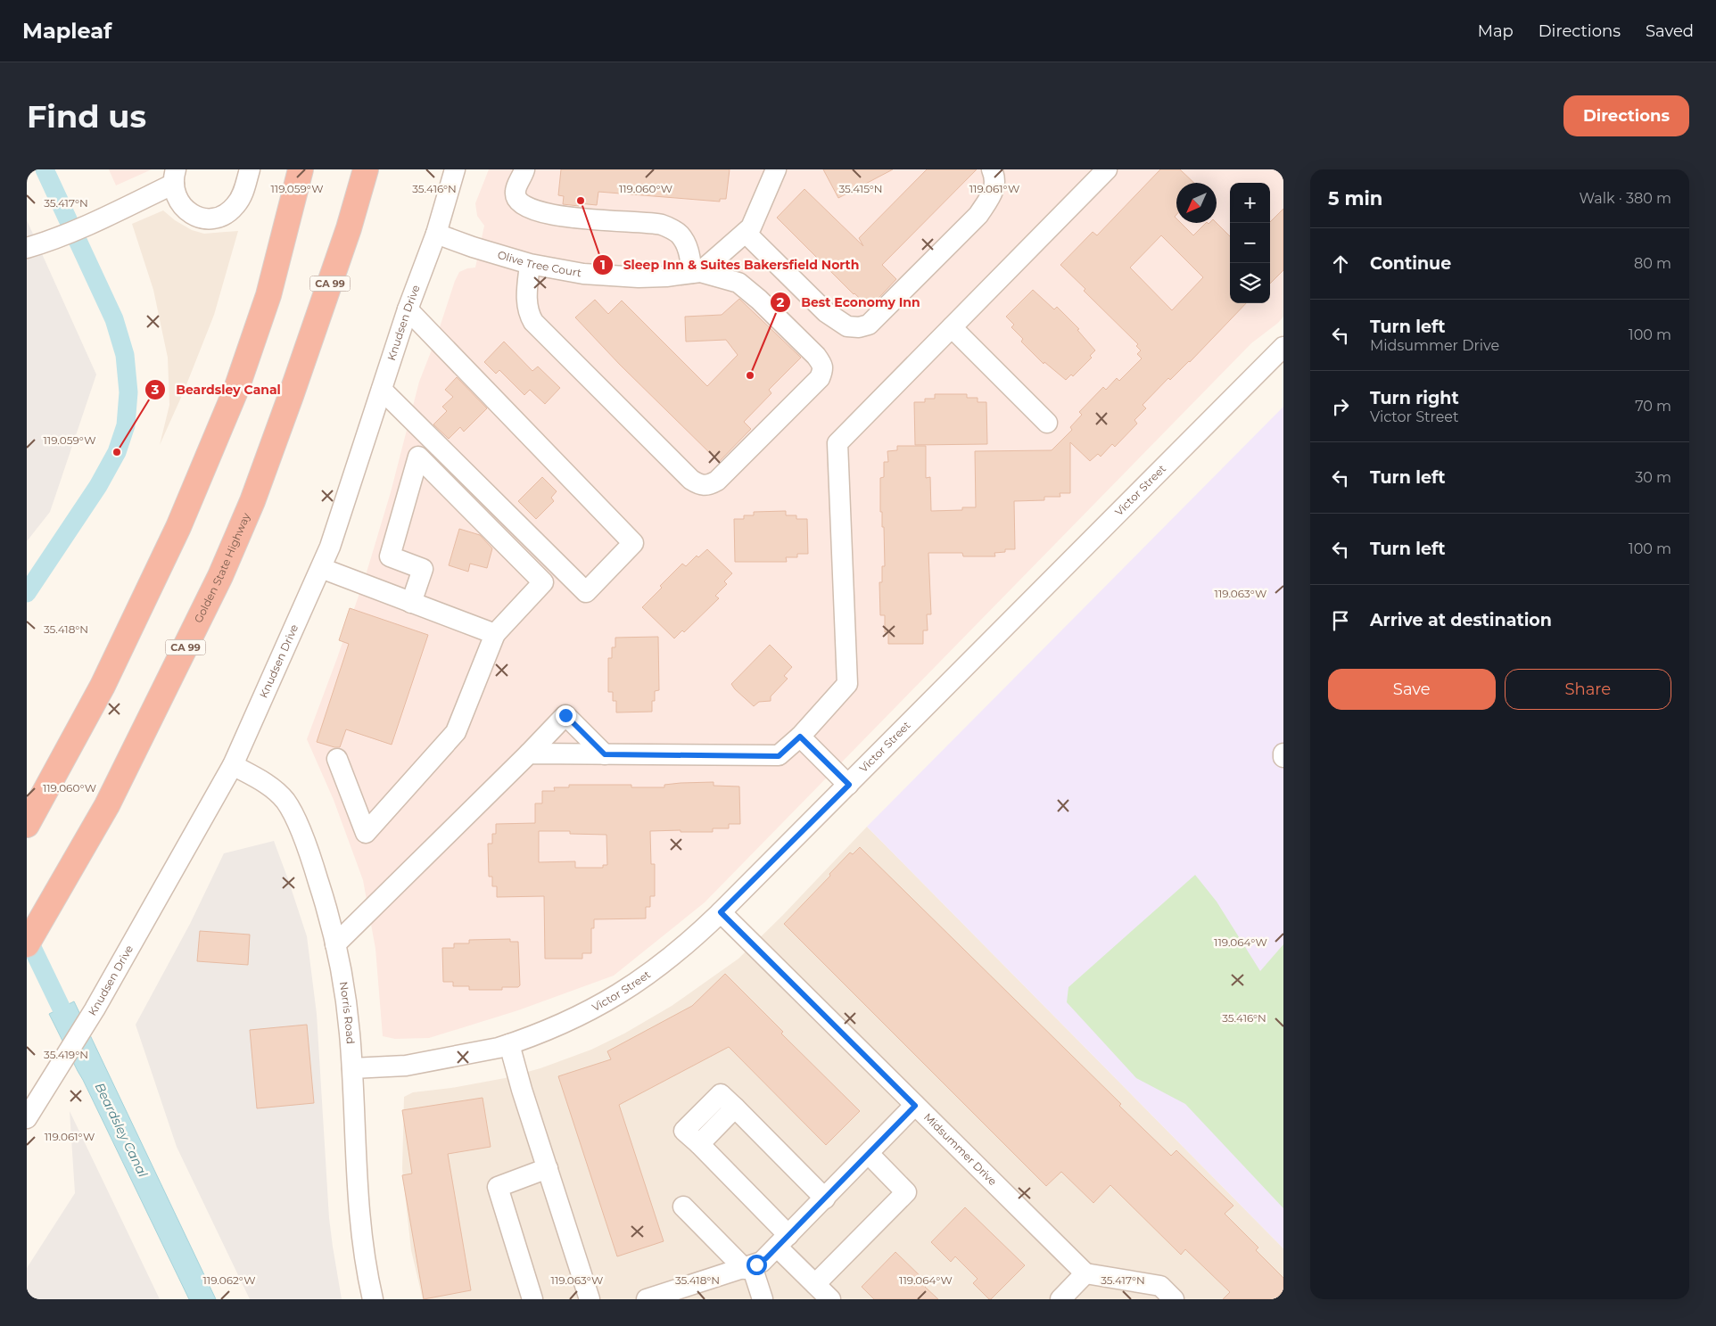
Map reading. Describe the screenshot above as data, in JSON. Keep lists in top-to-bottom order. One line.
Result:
{"streets":{"highway":["CA 99","Golden State Highway"],"street":["Olive Tree Court","Knudsen Drive","Victor Street","Norris Road","Midsummer Drive"]},"crossings":[["Olive Tree Court","Knudsen Drive"],["Knudsen Drive","Norris Road"],["Victor Street","Norris Road"],["Victor Street","Midsummer Drive"]],"water":["Beardsley Canal"],"places":["Sleep Inn & Suites Bakersfield North","Best Economy Inn","Beardsley Canal"],"north":"bottom left","page":{"header":"Mapleaf","nav":["Map","Directions","Saved"],"buttons":["Directions",["Save","Share"]],"title":"Find us","heading":["5 min","Walk · 380 m"],"map_buttons":["+","−"],"list":[["Continue","80 m"],["Turn left","Midsummer Drive","100 m"],["Turn right","Victor Street","70 m"],["Turn left","30 m"],["Turn left","100 m"],"Arrive at destination"]},"coordinates":["119.059°W","35.416°N","119.060°W","35.415°N","119.061°W","35.417°N","119.063°W","35.418°N","119.064°W","35.419°N","119.062°W"]}
